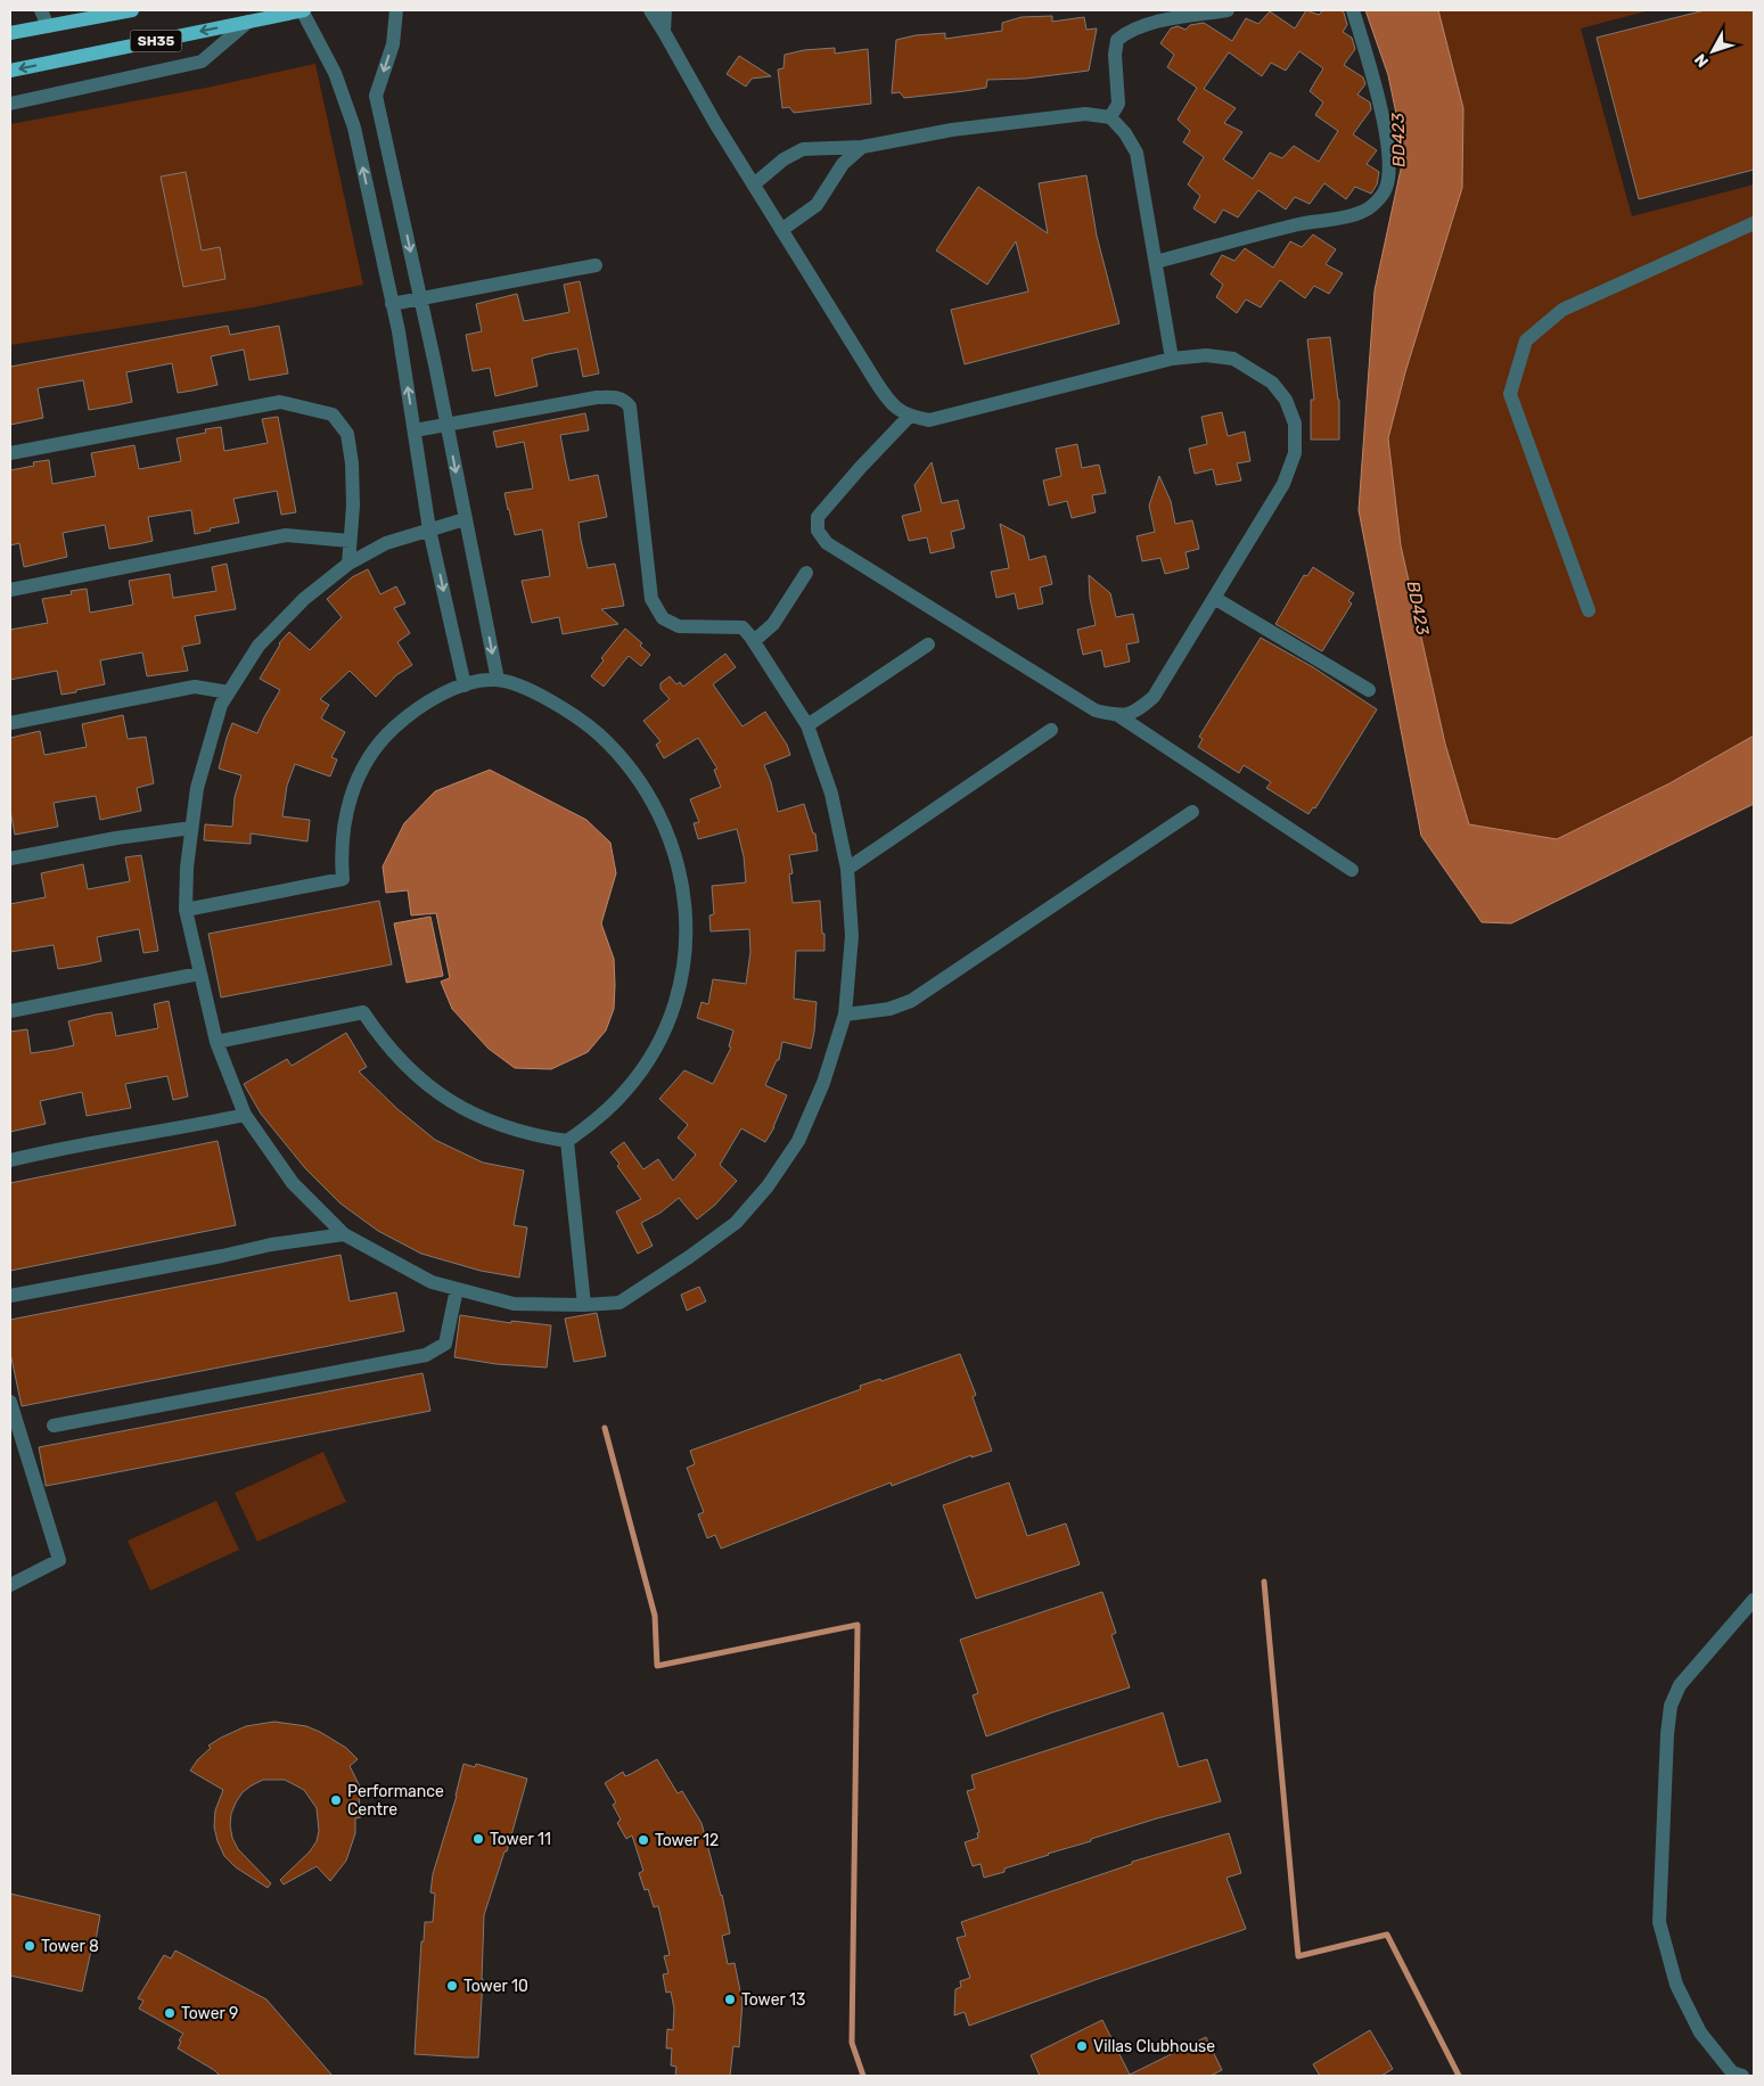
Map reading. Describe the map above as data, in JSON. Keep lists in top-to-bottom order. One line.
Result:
{"streets":{"main road":["SH35"]},"water":["BD423"],"places":["Performance Centre","Tower 11","Tower 12","Tower 8","Tower 10","Tower 13","Tower 9","Villas Clubhouse"],"north":"bottom left"}
